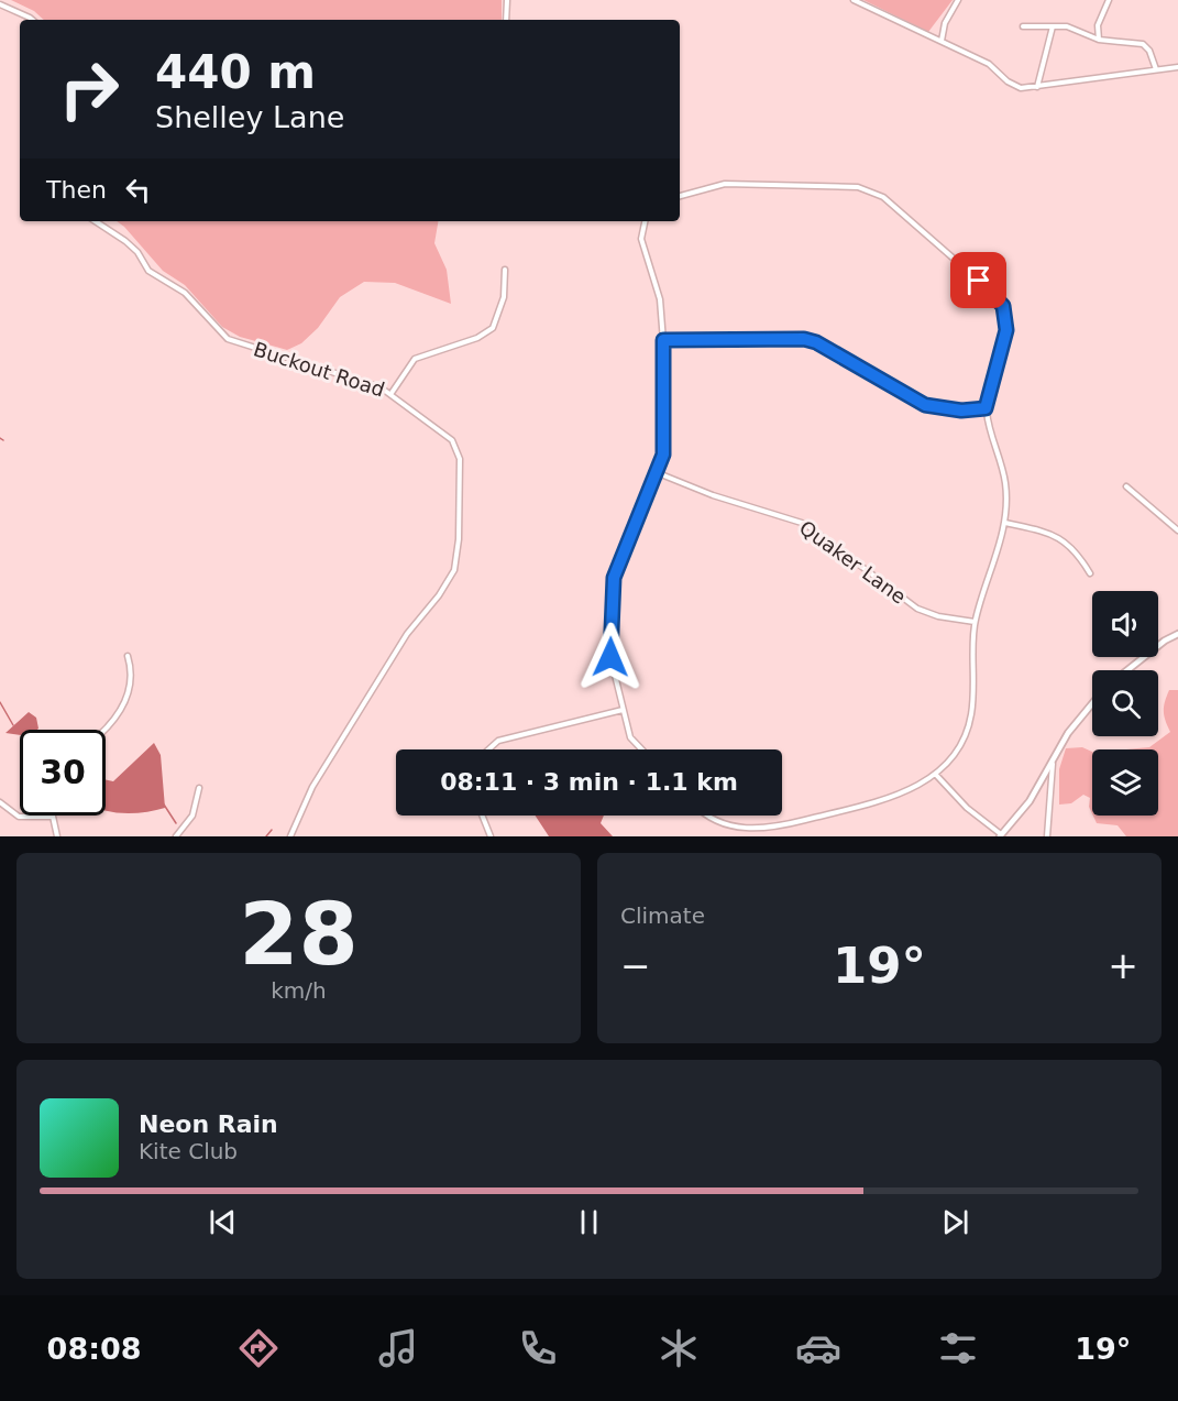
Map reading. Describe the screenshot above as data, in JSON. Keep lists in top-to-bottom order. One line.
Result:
{"streets":{"street":["Buckout Road","Quaker Lane"]},"page":{"turn":["440 m","Shelley Lane"],"then":"Then","limit":"30","trip":"08:11 · 3 min · 1.1 km","tile":[["28","km/h"],"Climate"],"heat":["−","19°","+"],"song":["Neon Rain","Kite Club"],"tabs":["08:08","19°"]}}
